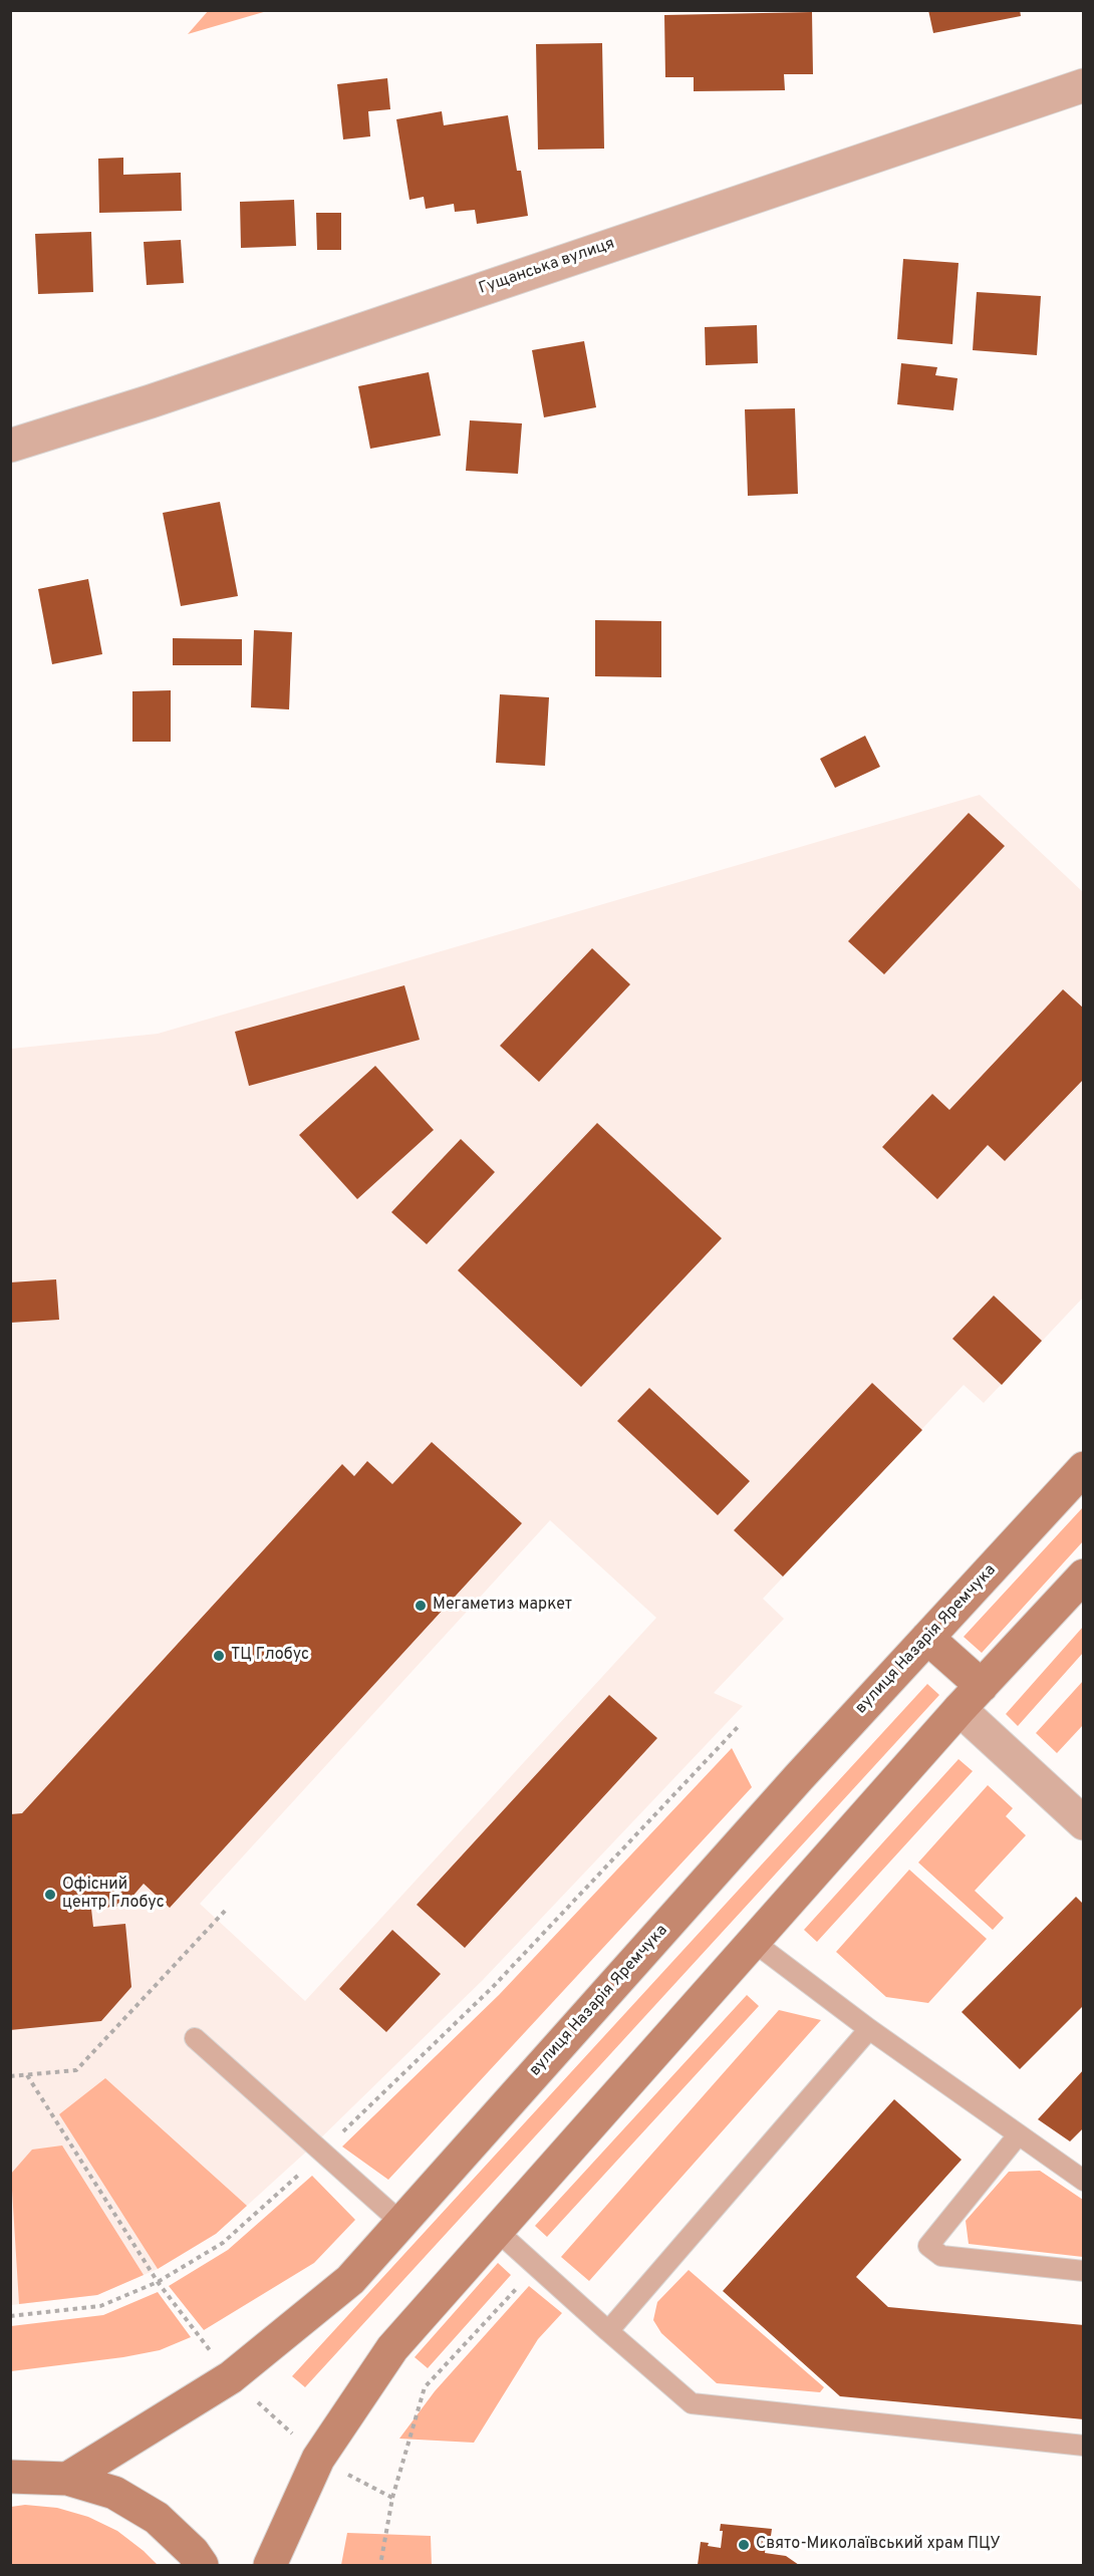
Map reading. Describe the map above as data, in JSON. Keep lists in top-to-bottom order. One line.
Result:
{"streets":{"street":["Гущанська вулиця","вулиця Назарія Яремчука"]},"places":["Мегаметиз маркет","ТЦ Глобус","Офісний центр Глобус","Свято-Миколаївський храм ПЦУ"]}
